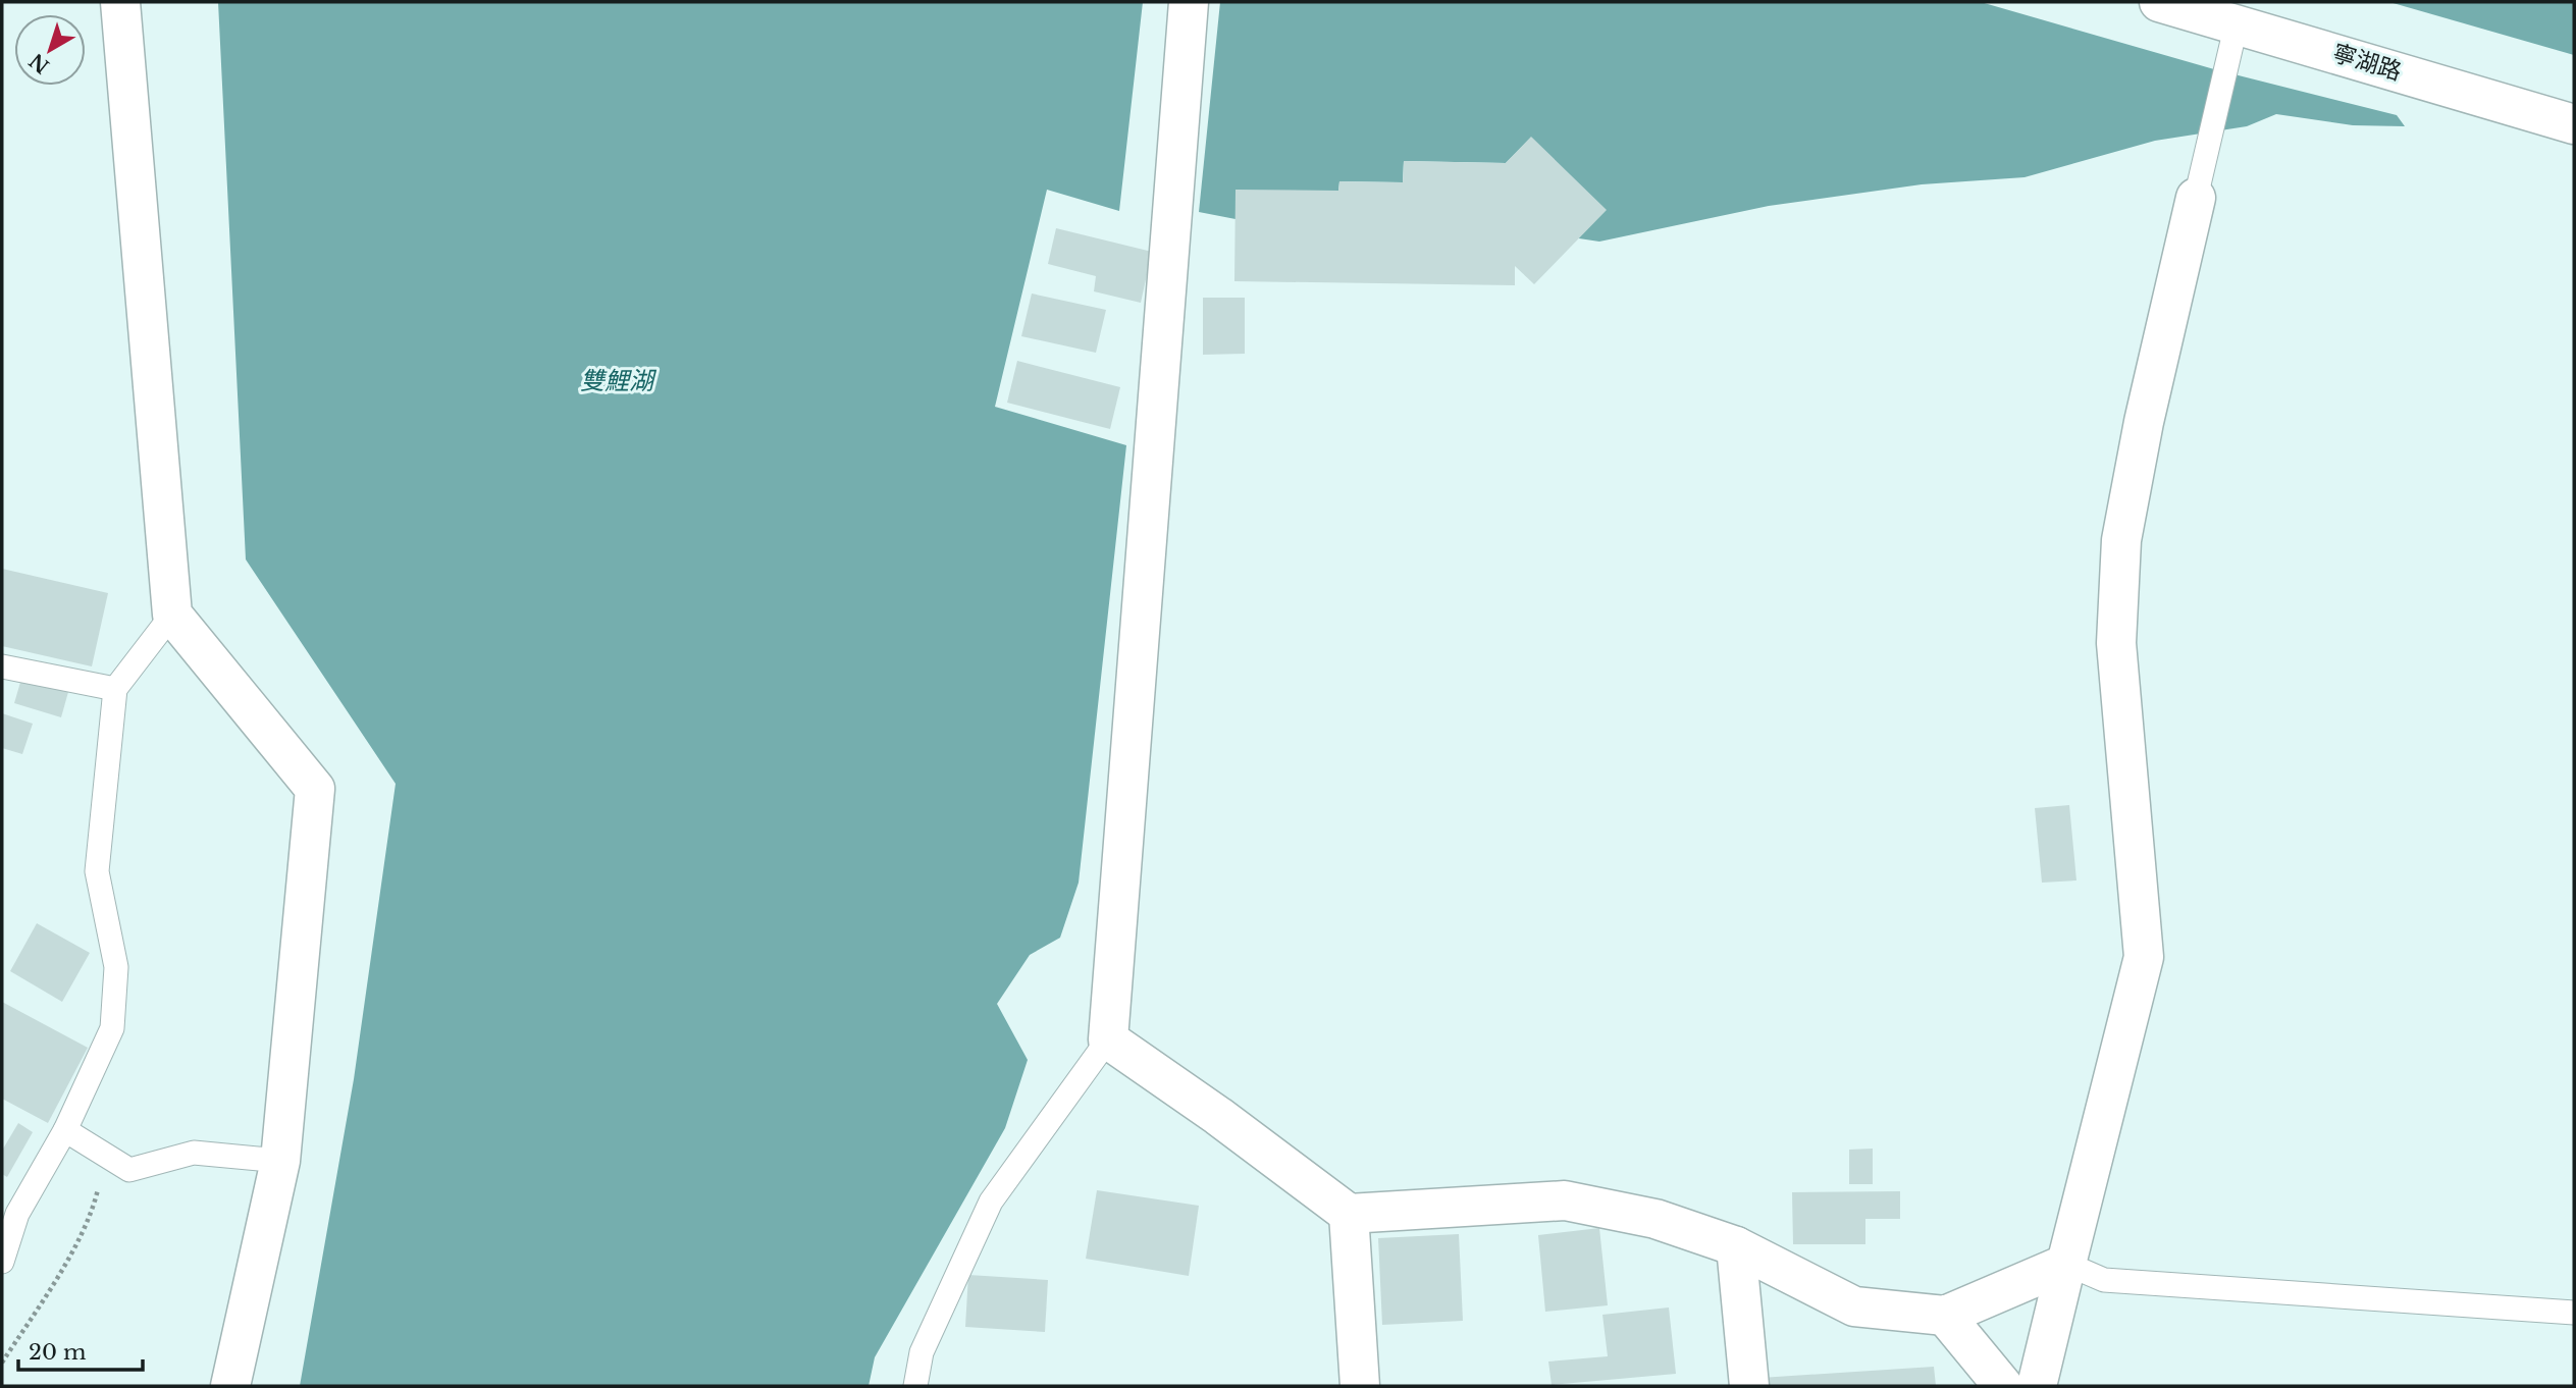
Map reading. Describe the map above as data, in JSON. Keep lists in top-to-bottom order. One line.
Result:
{"streets":{"street":["寧湖路"]},"water":["雙鯉湖"],"scale_bar":"20 m","north":"bottom left"}
